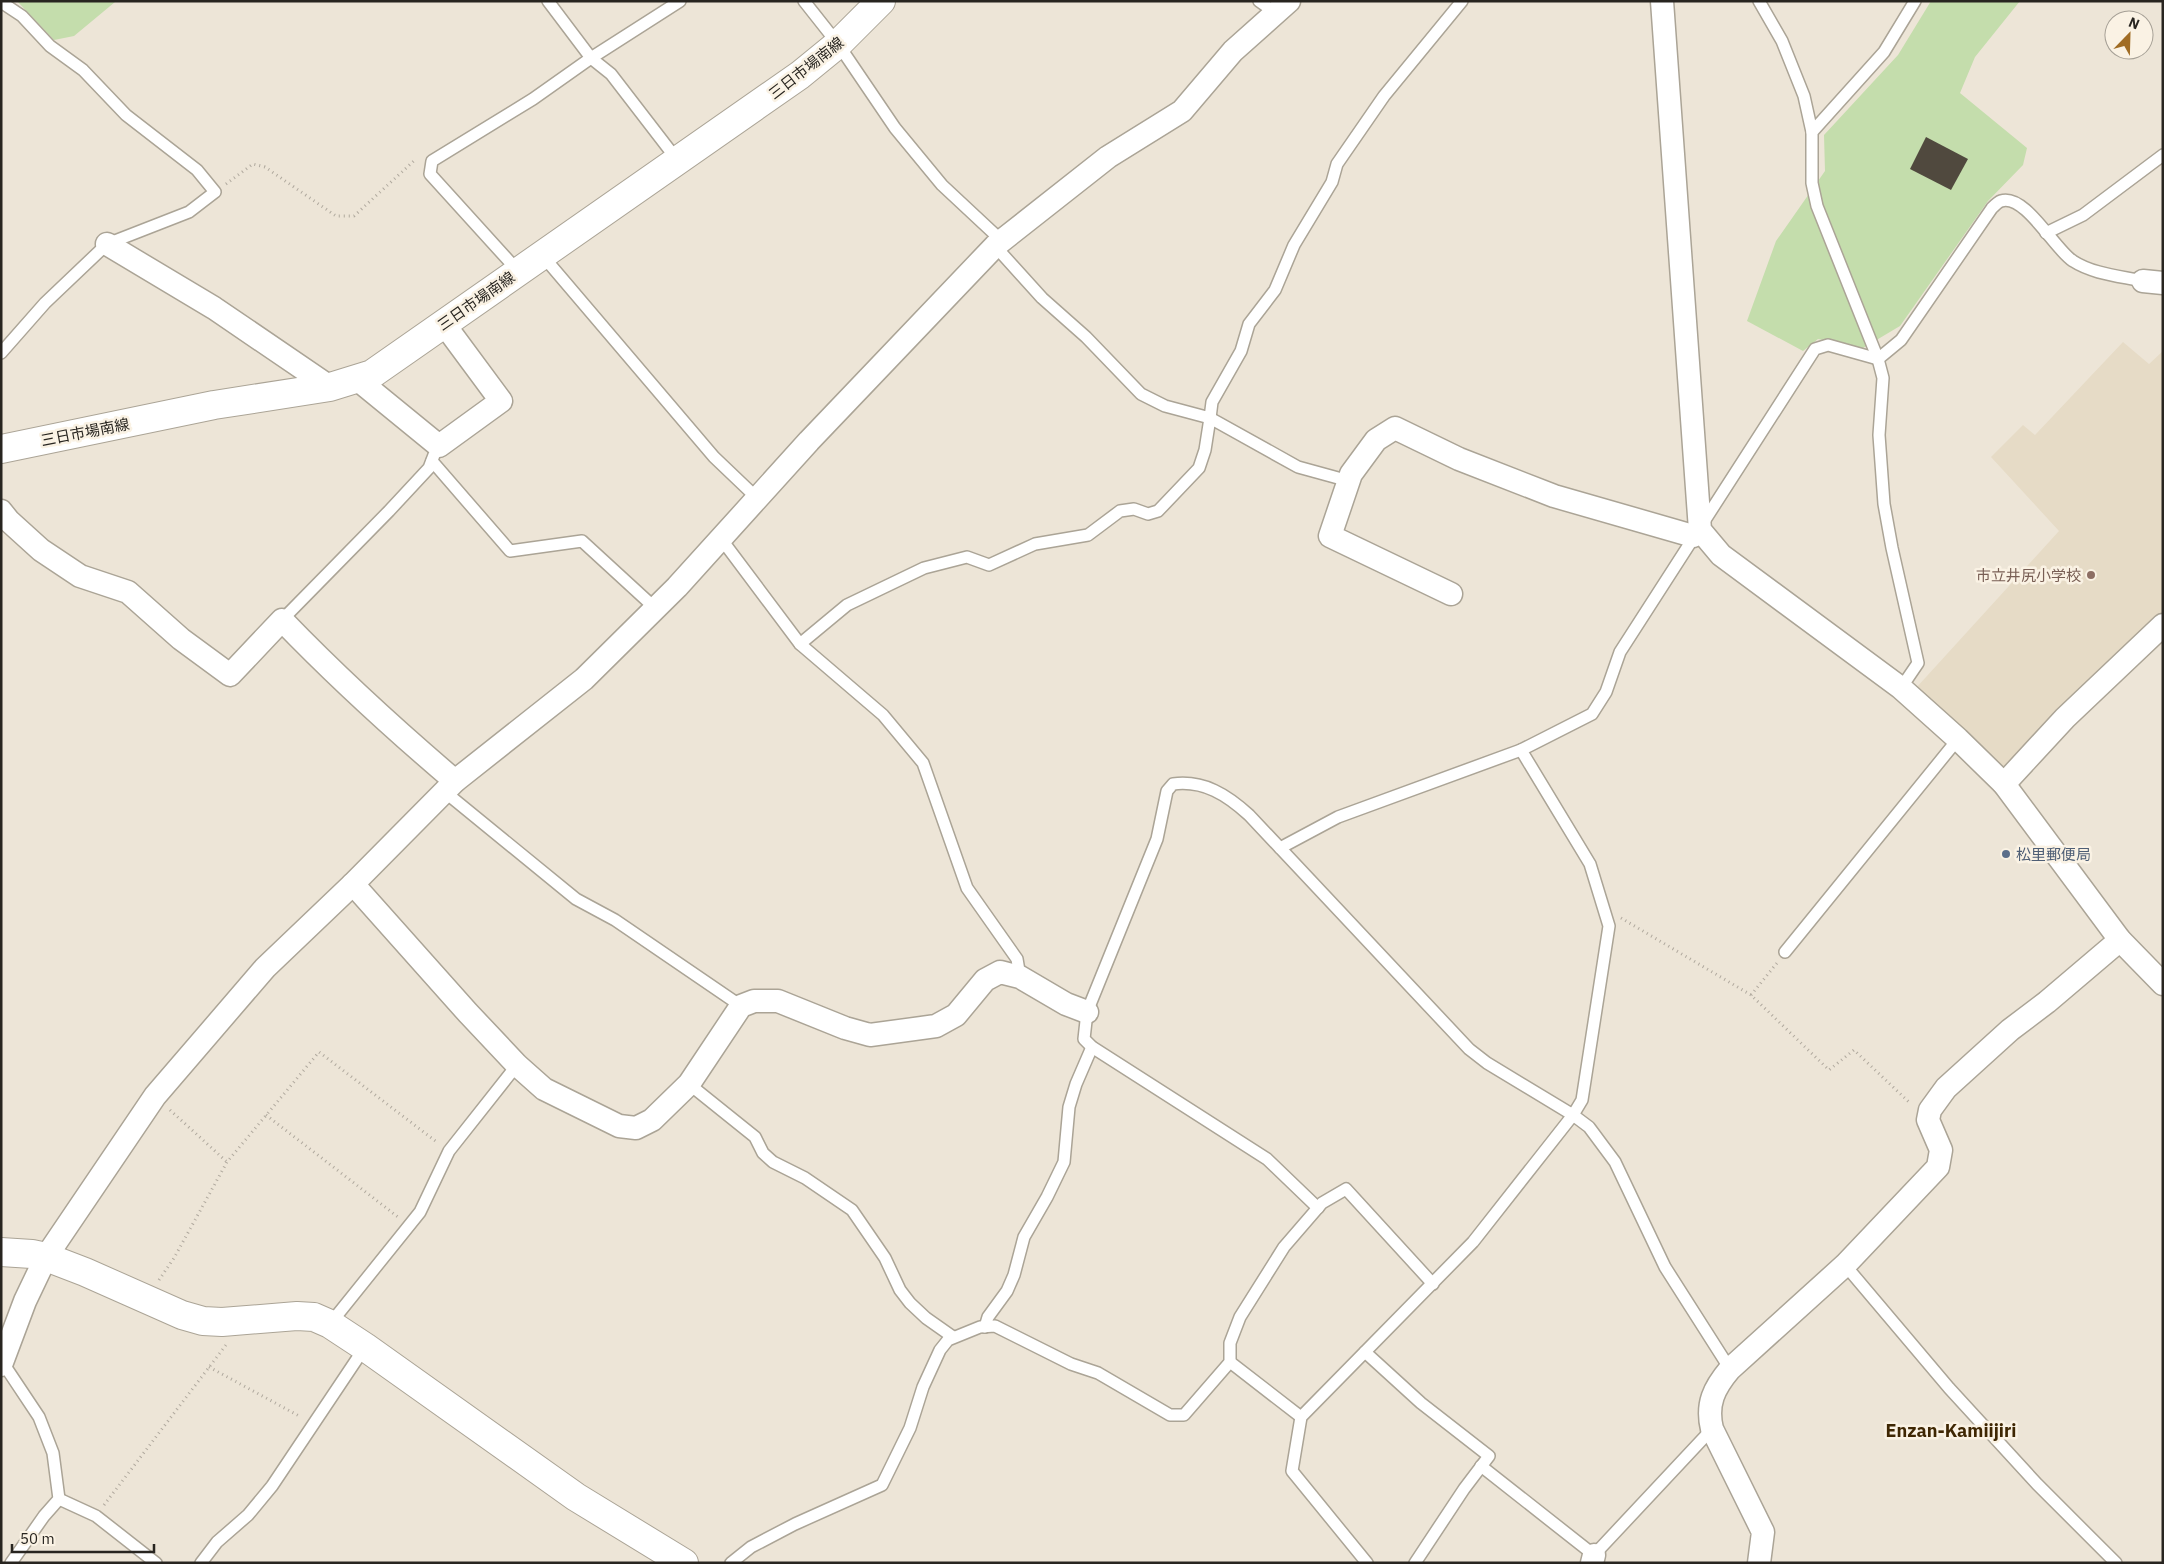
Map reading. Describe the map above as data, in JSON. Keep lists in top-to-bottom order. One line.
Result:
{"streets":{"main road":["三日市場南線"]},"districts":["Enzan-Kamiijiri"],"places":["市立井尻小学校","松里郵便局"],"scale_bar":"50 m","north":"top right"}
